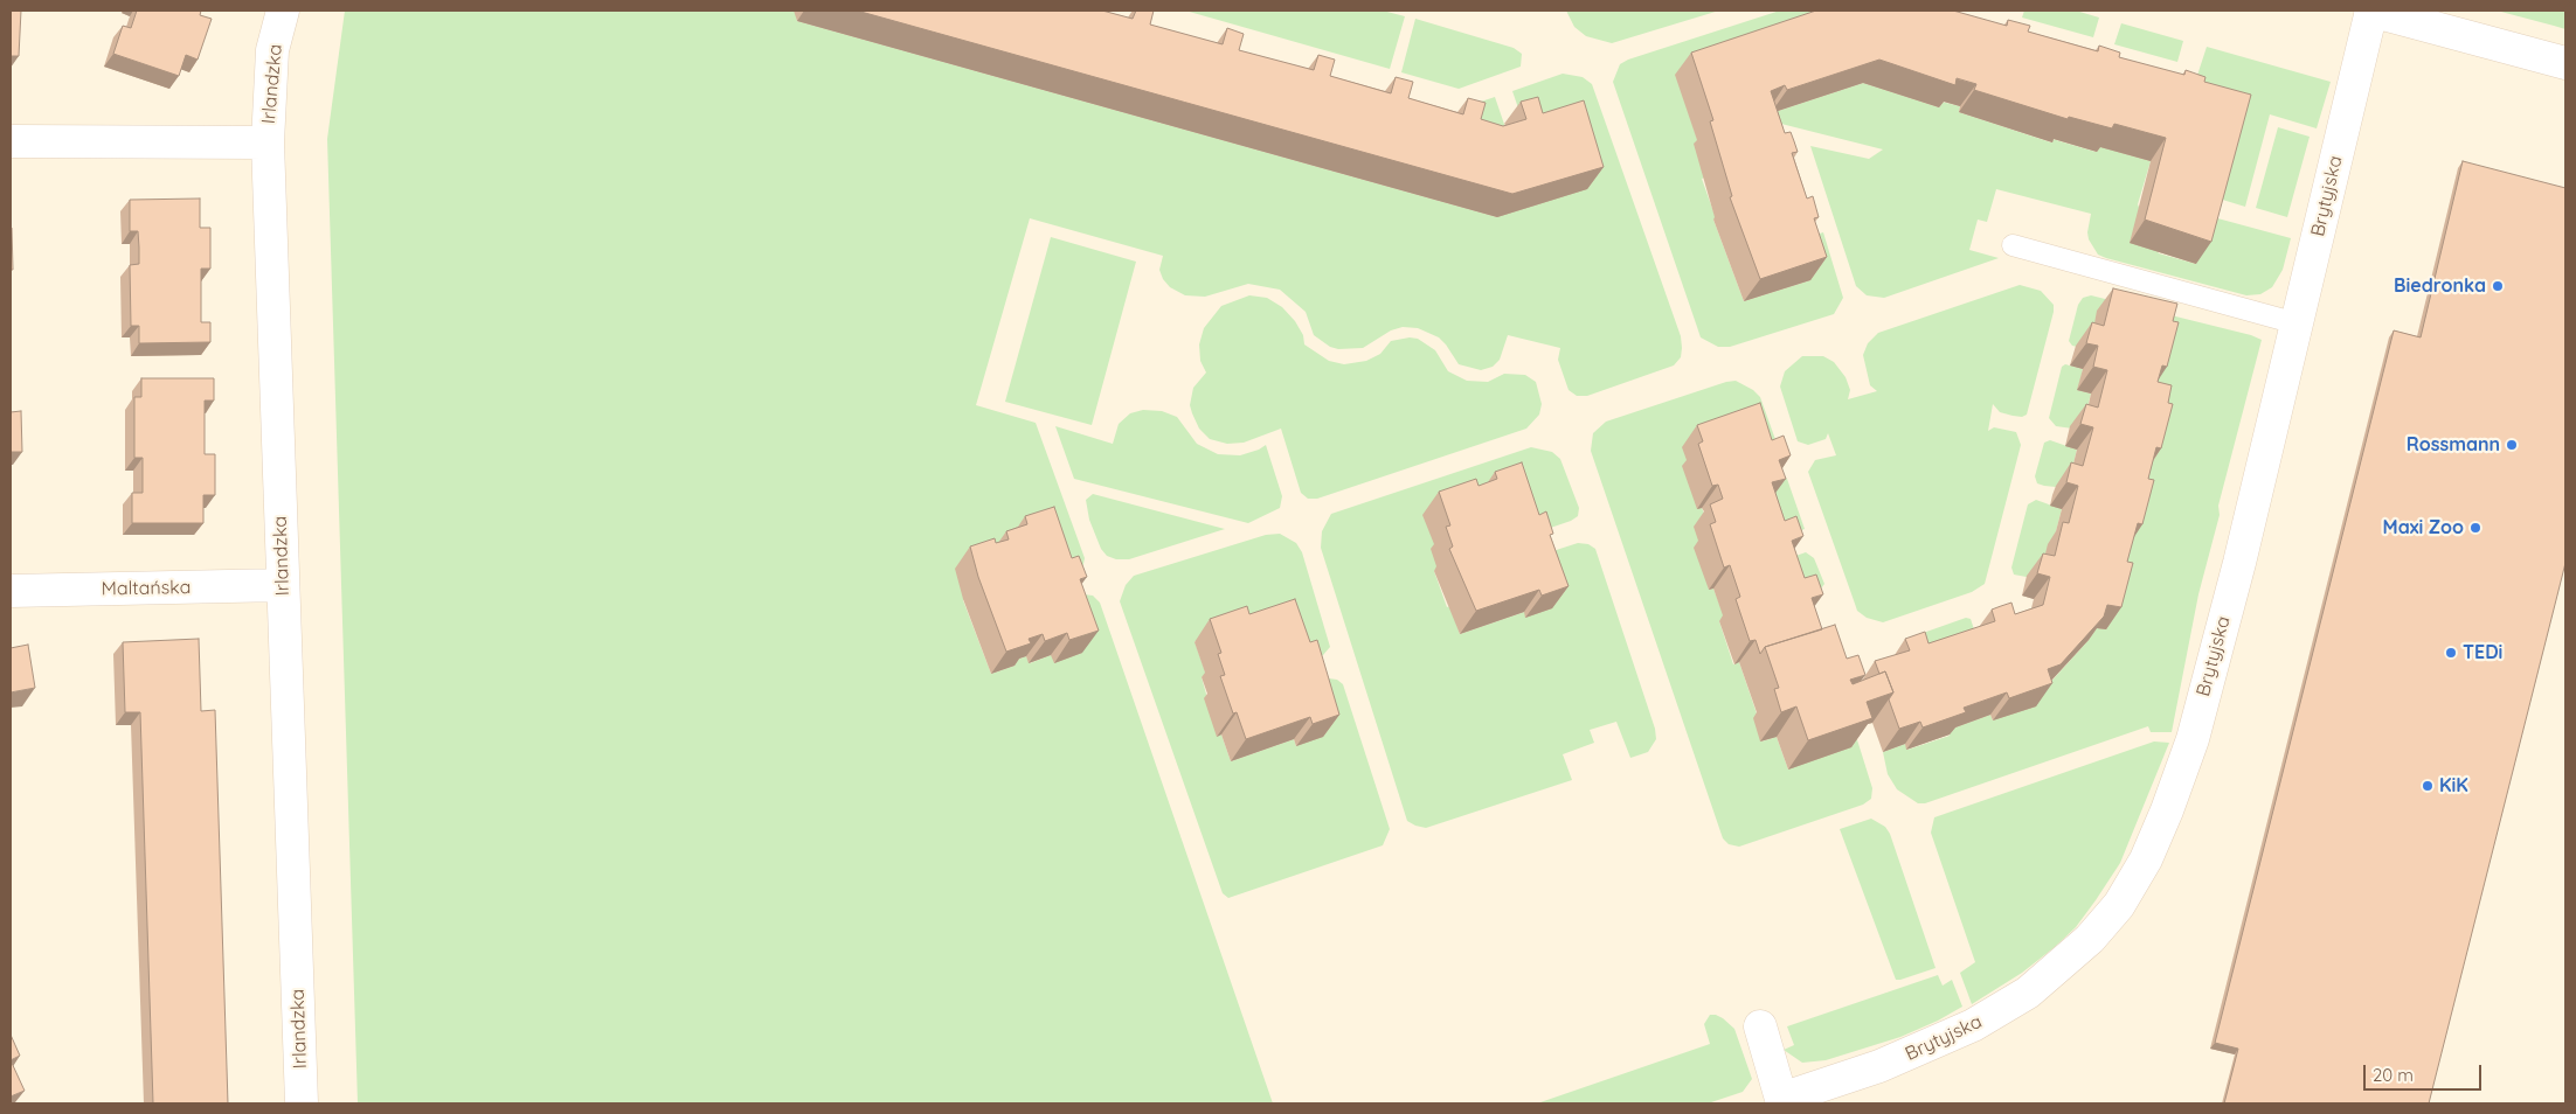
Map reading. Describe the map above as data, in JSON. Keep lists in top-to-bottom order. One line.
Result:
{"streets":{"street":["Irlandzka","Brytyjska","Maltańska"]},"crossings":[["Irlandzka","Maltańska"]],"places":["Biedronka","Rossmann","Maxi Zoo","TEDi","KiK"],"scale_bar":"20 m"}
